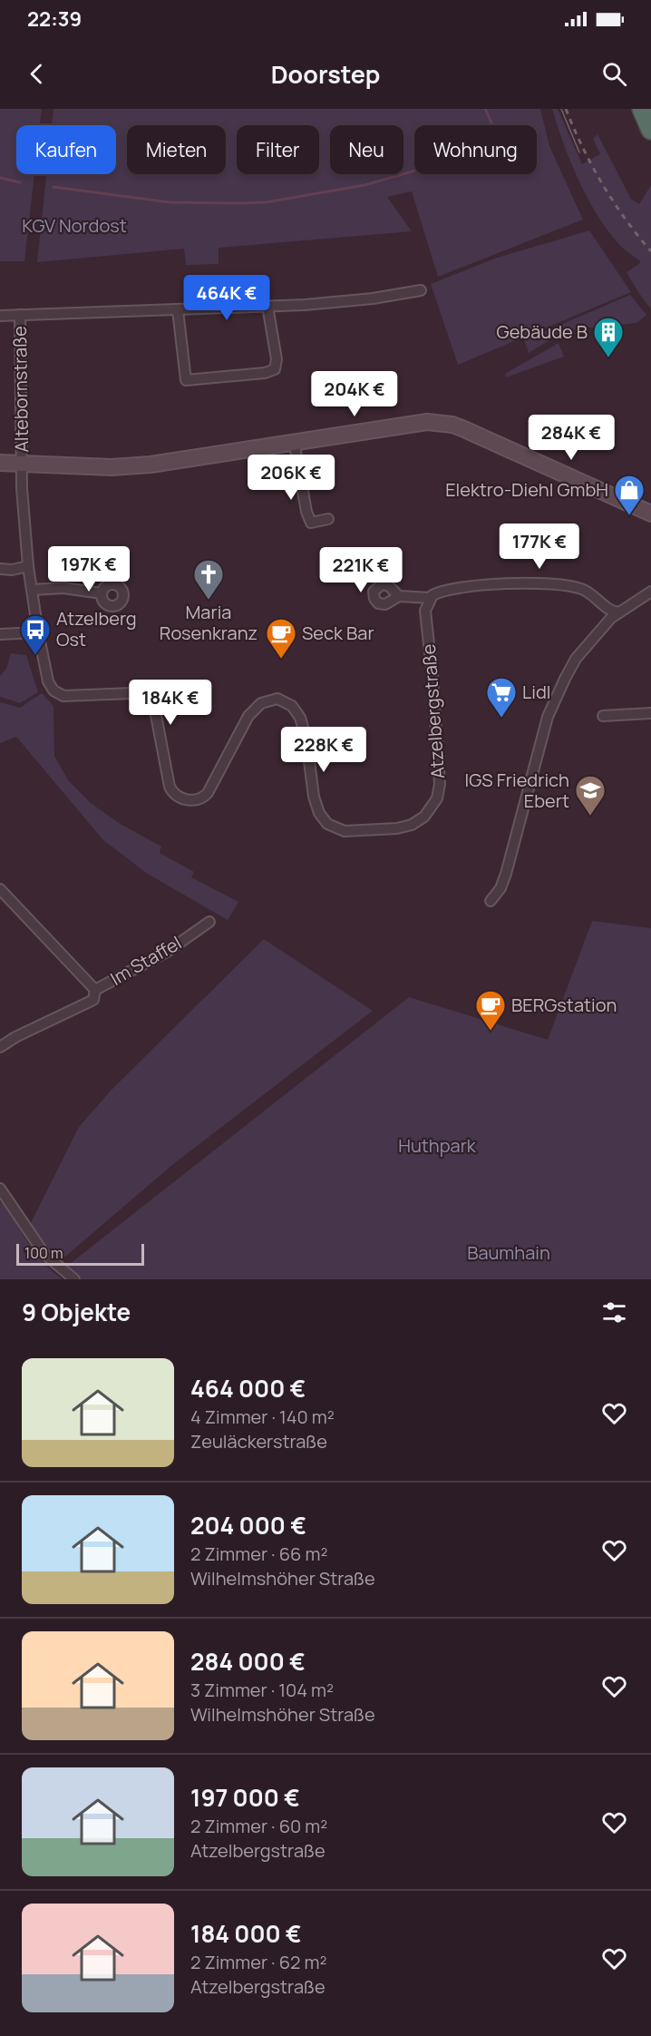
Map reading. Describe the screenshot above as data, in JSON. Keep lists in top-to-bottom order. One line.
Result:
{"streets":{"street":["Altebornstraße","Atzelbergstraße","Im Staffel"]},"crossings":[["Altebornstraße","Atzelbergstraße"]],"parks":["KGV Nordost","Huthpark","Baumhain"],"places":{"building":["Gebäude B"],"shop":["Elektro-Diehl GmbH"],"church":["Maria Rosenkranz"],"bus stop":["Atzelberg Ost"],"cafe":["Seck Bar","BERGstation"],"supermarket":["Lidl"],"school or university":["IGS Friedrich Ebert"]},"scale_bar":"100 m","page":{"status":"22:39","header":"Doorstep","chip":["Kaufen","Mieten","Filter","Neu","Wohnung"],"price":["464K €","204K €","284K €","206K €","177K €","197K €","221K €","184K €","228K €"],"scale":"100 m","heading":"9 Objekte","list":[{"name":"464 000 €","note":"4 Zimmer · 140 m² · Zeuläckerstraße"},{"name":"204 000 €","note":"2 Zimmer · 66 m² · Wilhelmshöher Straße"},{"name":"284 000 €","note":"3 Zimmer · 104 m² · Wilhelmshöher Straße"},{"name":"197 000 €","note":"2 Zimmer · 60 m² · Atzelbergstraße"},{"name":"184 000 €","note":"2 Zimmer · 62 m² · Atzelbergstraße"}]}}
